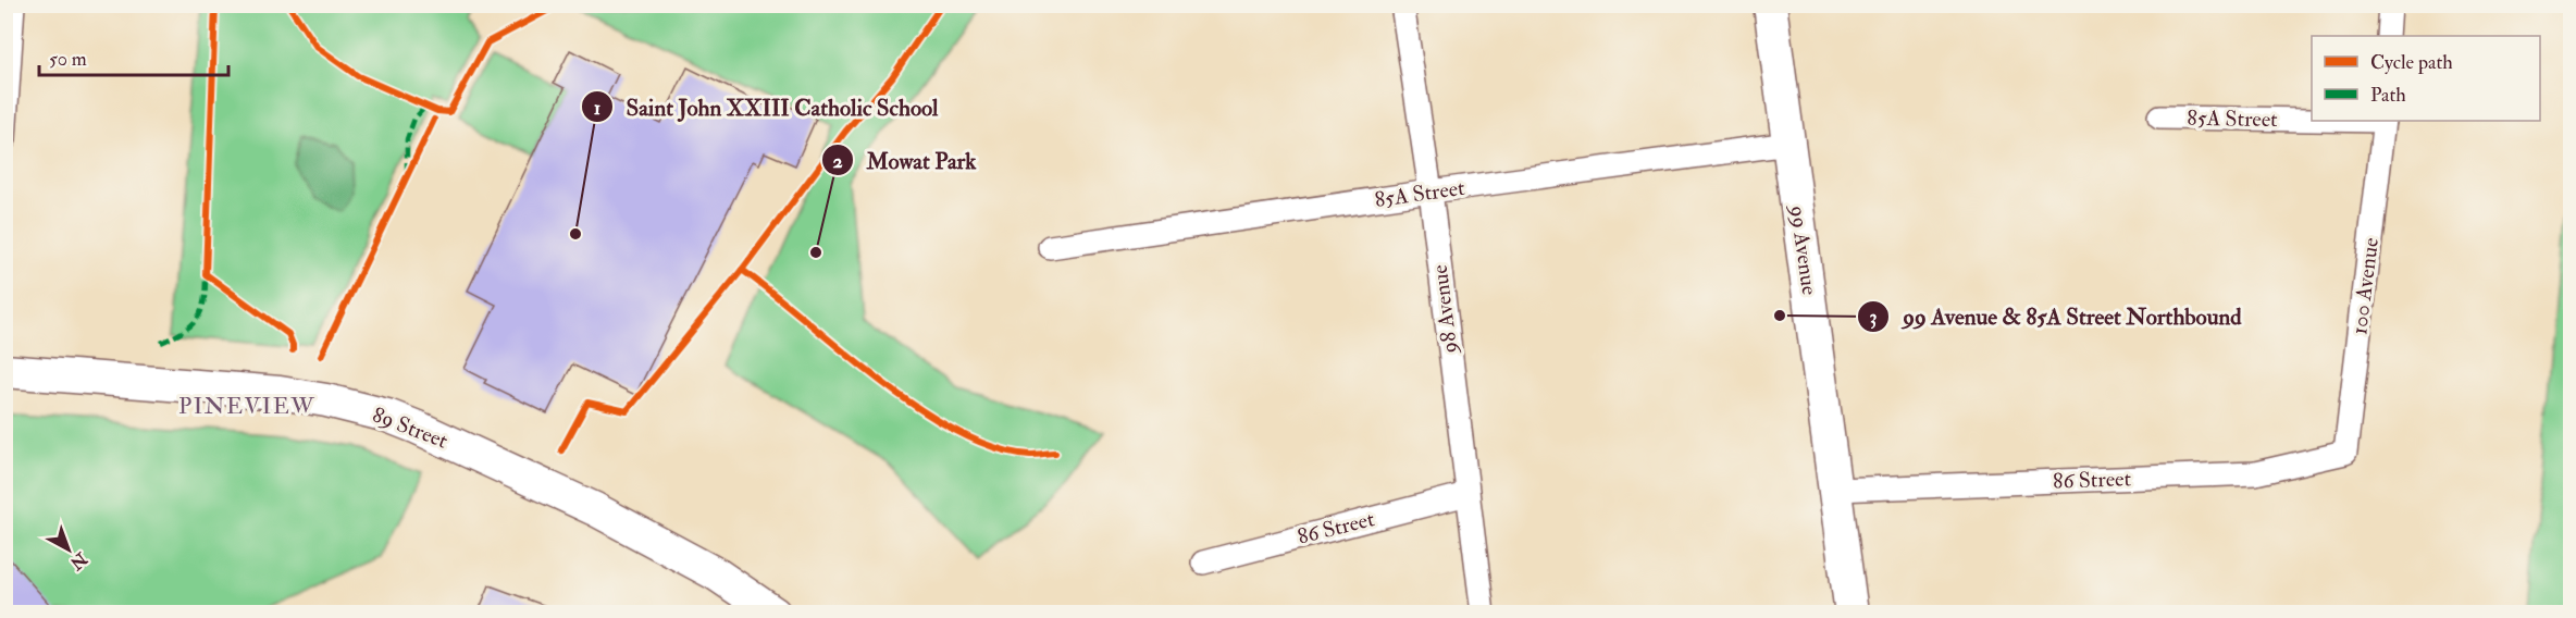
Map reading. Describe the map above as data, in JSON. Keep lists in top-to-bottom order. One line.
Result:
{"streets":{"street":["85A Street","99 Avenue","100 Avenue","98 Avenue","89 Street","86 Street"]},"crossings":[["85A Street","99 Avenue"],["85A Street","98 Avenue"],["99 Avenue","86 Street"],["100 Avenue","86 Street"],["98 Avenue","86 Street"]],"districts":["PINEVIEW"],"places":["Saint John XXIII Catholic School","Mowat Park","99 Avenue & 85A Street Northbound"],"legend":["Cycle path","Path"],"scale_bar":"50 m","north":"bottom right"}
